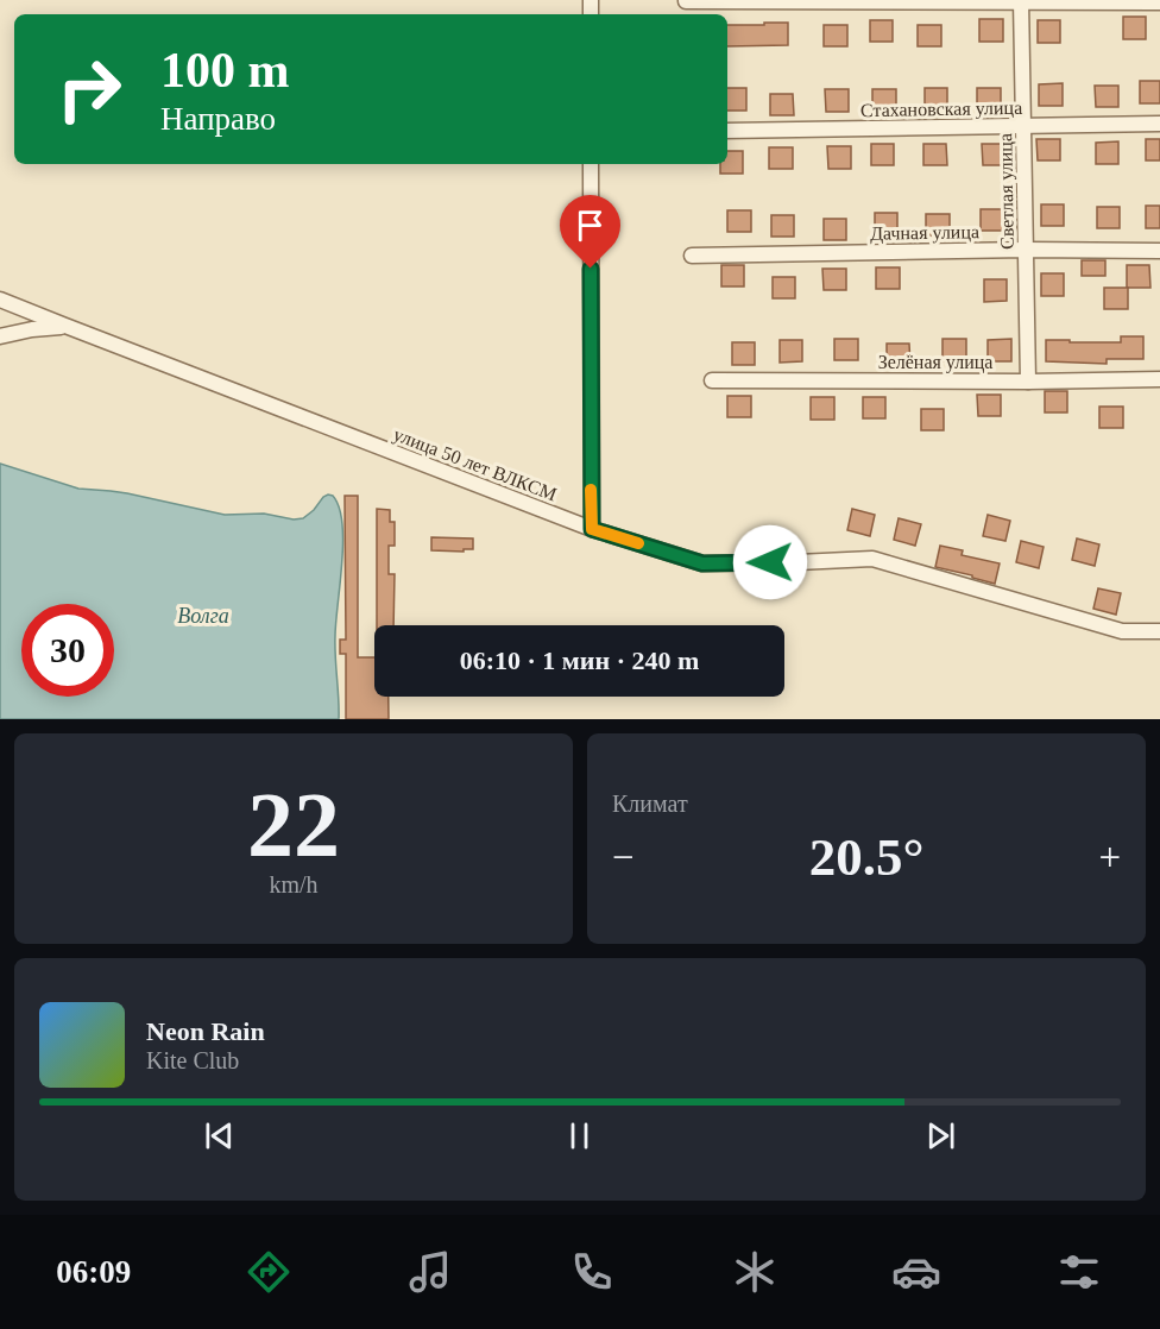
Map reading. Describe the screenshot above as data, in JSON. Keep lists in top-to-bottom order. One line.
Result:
{"streets":{"street":["Стахановская улица","Светлая улица","Дачная улица","Зелёная улица","улица 50 лет ВЛКСМ"]},"crossings":[["Стахановская улица","Светлая улица"],["Светлая улица","Дачная улица"],["Светлая улица","Зелёная улица"]],"water":["Волга"],"page":{"turn":["100 m","Направо"],"limit":"30","trip":"06:10 · 1 мин · 240 m","tile":[["22","km/h"],"Климат"],"heat":["−","20.5°","+"],"song":["Neon Rain","Kite Club"],"tabs":"06:09"}}
